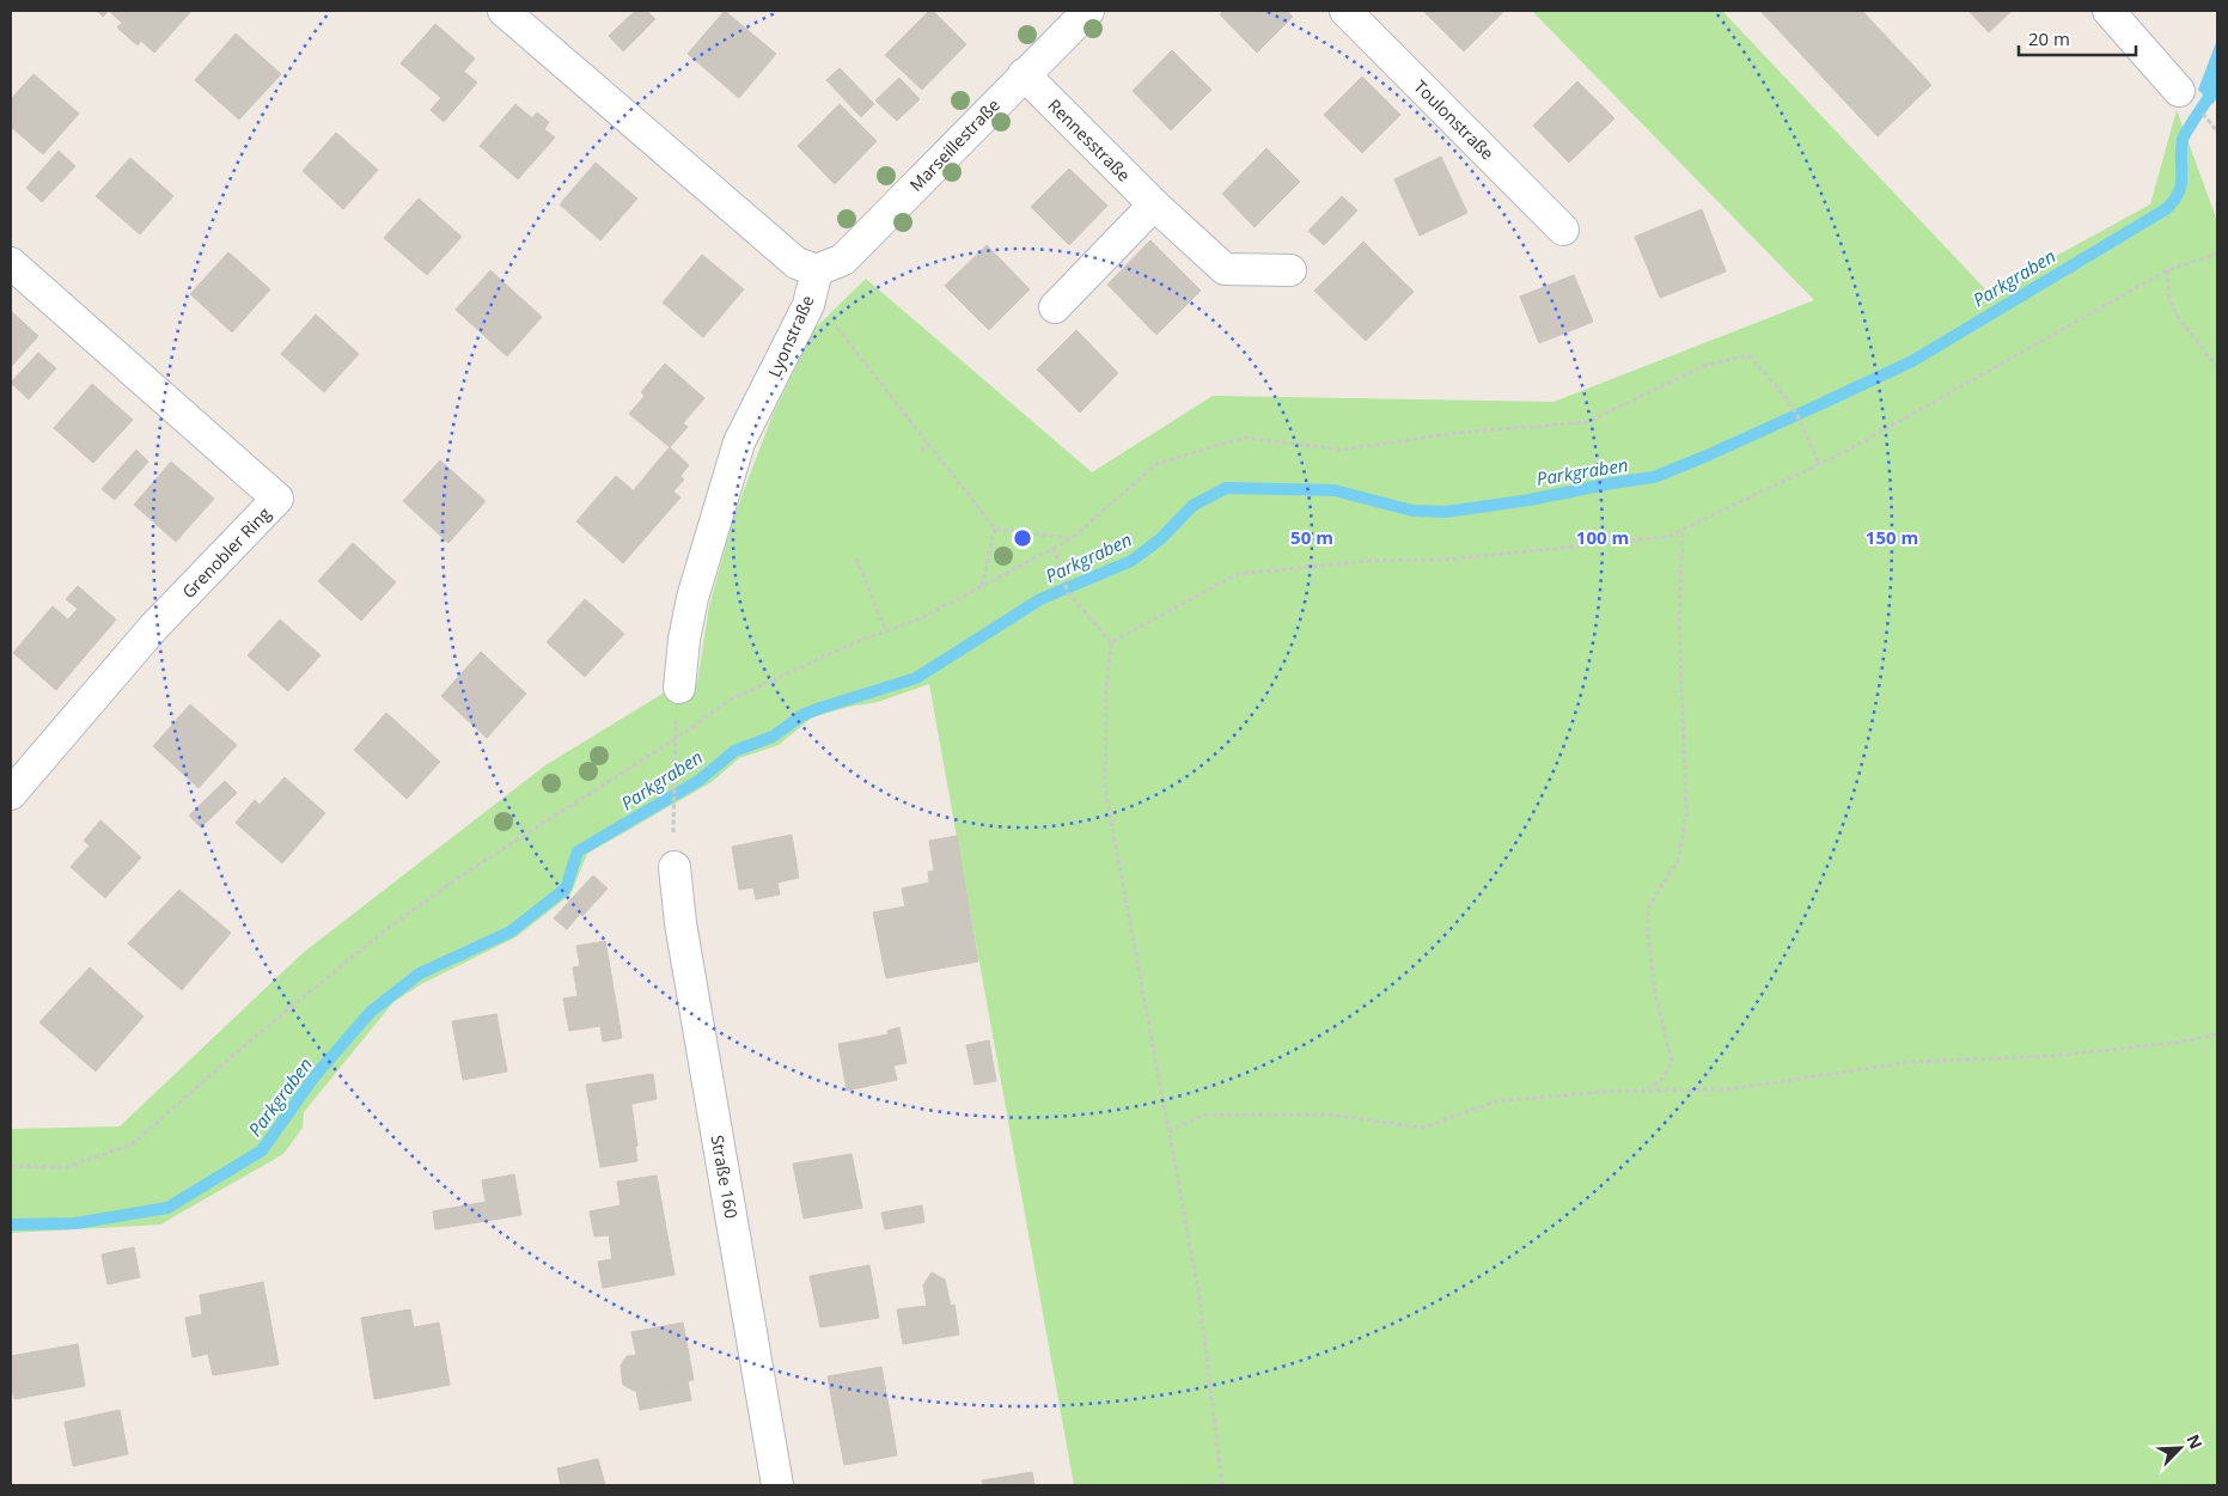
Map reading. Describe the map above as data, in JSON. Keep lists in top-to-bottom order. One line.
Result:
{"streets":{"street":["Toulonstraße","Rennesstraße","Marseillestraße","Lyonstraße","Grenobler Ring","Straße 160"]},"crossings":[["Rennesstraße","Marseillestraße"],["Marseillestraße","Lyonstraße"]],"water":["Parkgraben"],"scale_bar":"20 m","north":"top right","rings":["50 m","100 m","150 m"]}
